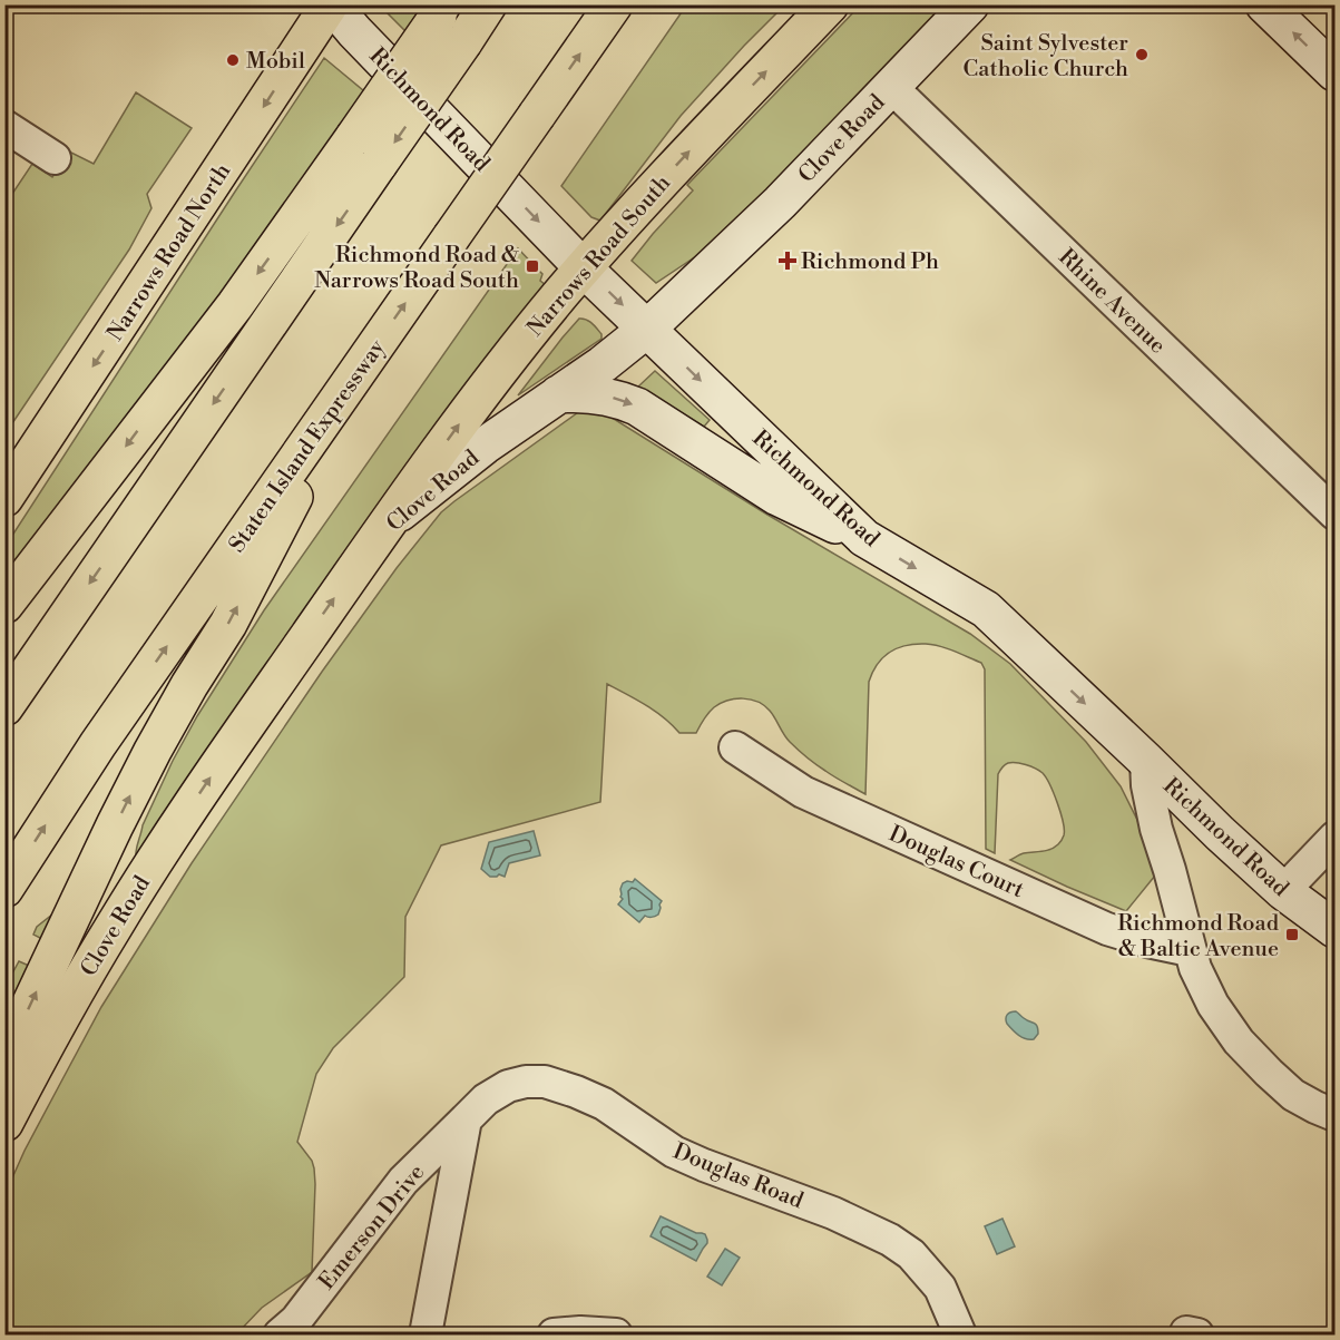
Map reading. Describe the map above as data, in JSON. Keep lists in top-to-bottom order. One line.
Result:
{"streets":{"main road":["Richmond Road","Clove Road","Narrows Road North","Narrows Road South","Staten Island Expressway"],"street":["Rhine Avenue","Douglas Court","Douglas Road","Emerson Drive"]},"crossings":[["Richmond Road","Clove Road"],["Richmond Road","Narrows Road North"],["Richmond Road","Narrows Road South"],["Clove Road","Narrows Road South"],["Clove Road","Rhine Avenue"],["Douglas Road","Emerson Drive"]],"places":{"other":["Saint Sylvester Catholic Church","Mobil"],"health":["Richmond Ph"],"transit":["Richmond Road & Narrows Road South","Richmond Road & Baltic Avenue"]}}
